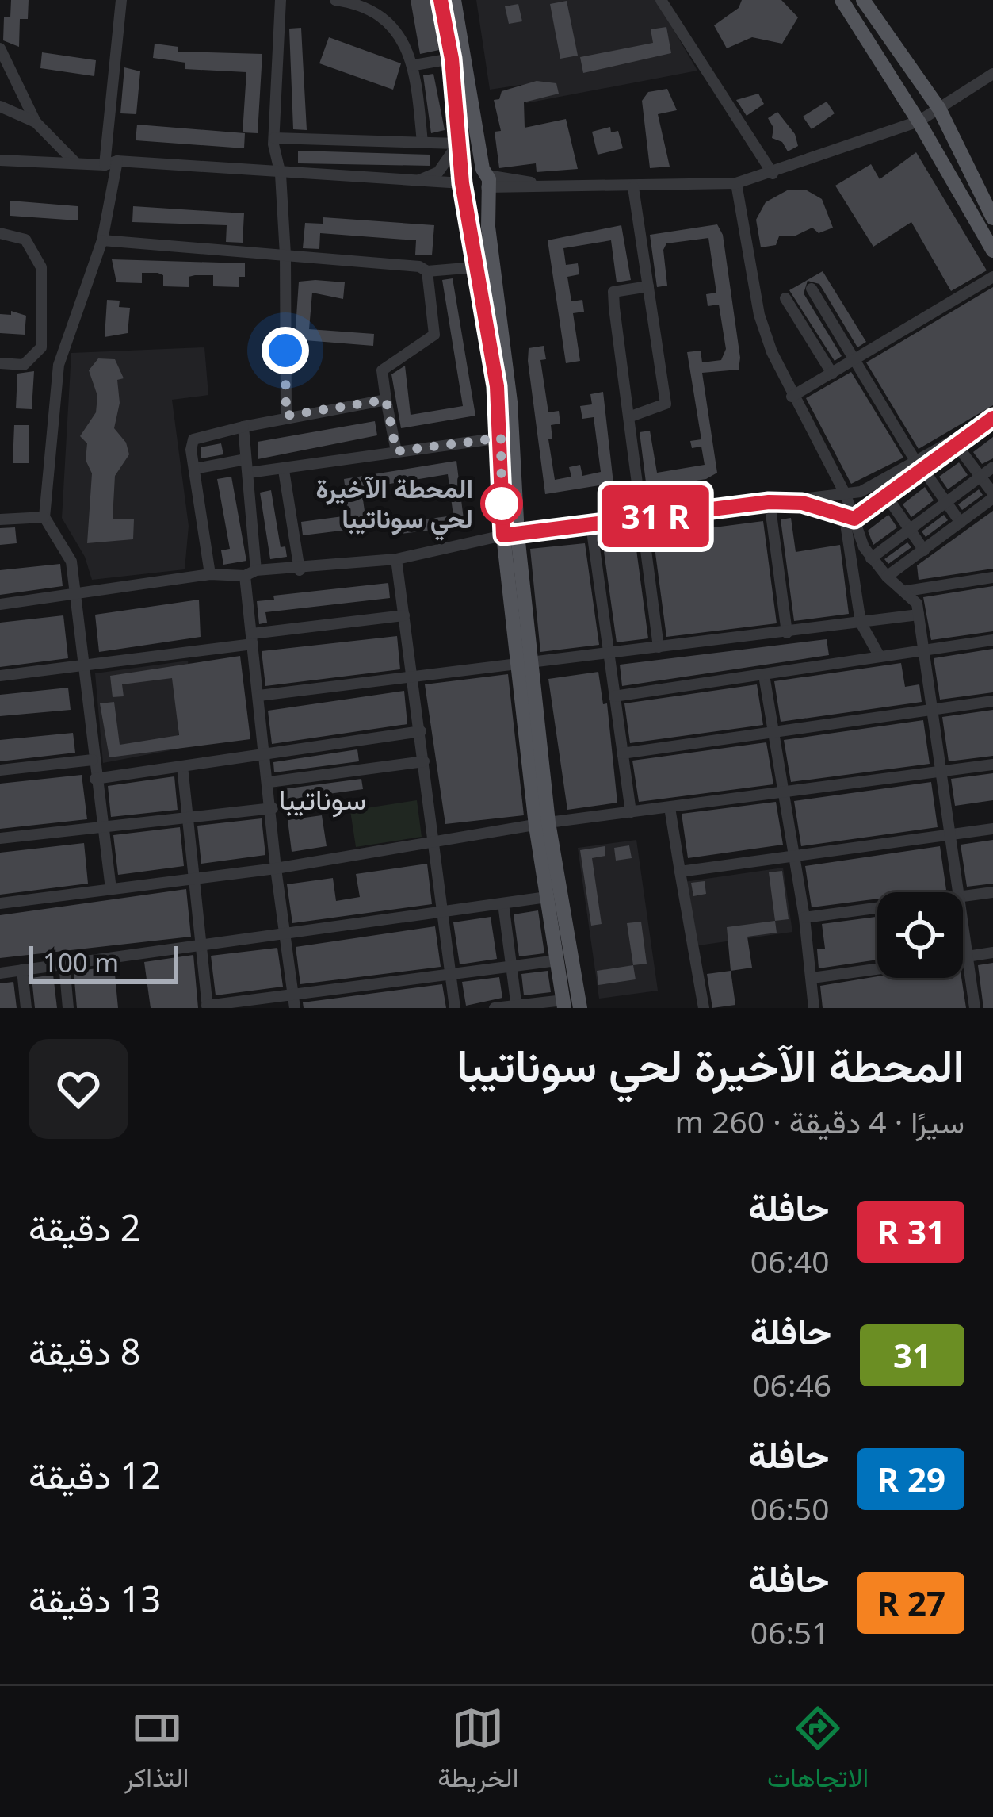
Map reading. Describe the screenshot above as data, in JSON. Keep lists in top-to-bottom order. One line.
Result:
{"districts":["سوناتيبا"],"places":["المحطة الآخيرة لحي سوناتيبا"],"scale_bar":"100 m","page":{"on_map":"31 R","scale":"100 m","heading":["المحطة الآخيرة لحي سوناتيبا","سيرًا · 4 دقيقة · 260 m"],"list":[{"mark":"31 R","name":"حافلة","note":"06:40","value":"2 دقيقة"},{"mark":"31","name":"حافلة","note":"06:46","value":"8 دقيقة"},{"mark":"29 R","name":"حافلة","note":"06:50","value":"12 دقيقة"},{"mark":"27 R","name":"حافلة","note":"06:51","value":"13 دقيقة"}],"tabs":["الاتجاهات","الخريطة","التذاكر"]}}
